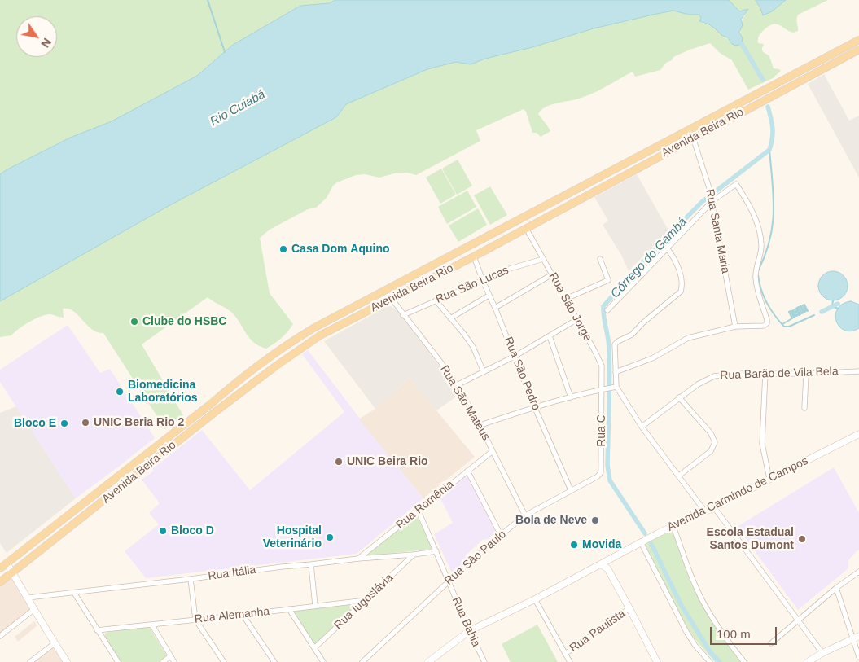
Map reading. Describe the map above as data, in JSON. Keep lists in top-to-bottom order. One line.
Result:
{"streets":{"main road":["Avenida Beira Rio","Avenida Carmindo de Campos"],"street":["Rua Santa Maria","Rua São Lucas","Rua São Jorge","Rua São Pedro","Rua Barão de Vila Bela","Rua São Mateus","Rua C","Rua Romênia","Rua São Paulo","Rua Itália","Rua Iugoslávia","Rua Alemanha","Rua Bahia","Rua Paulista"]},"crossings":[["Avenida Beira Rio","Rua Santa Maria"],["Avenida Beira Rio","Rua São Jorge"],["Avenida Beira Rio","Rua São Pedro"],["Avenida Beira Rio","Rua São Mateus"],["Rua São Lucas","Rua São Jorge"],["Rua São Lucas","Rua São Pedro"],["Rua São Lucas","Rua São Mateus"],["Rua São Jorge","Rua C"],["Rua São Pedro","Rua São Paulo"],["Rua São Mateus","Rua Romênia"],["Rua São Mateus","Rua São Paulo"],["Rua C","Rua São Paulo"],["Avenida Carmindo de Campos","Rua Bahia"],["Rua Romênia","Rua Itália"],["Rua Romênia","Rua Bahia"],["Rua São Paulo","Rua Bahia"],["Rua Itália","Rua Iugoslávia"],["Rua Itália","Rua Bahia"],["Rua Iugoslávia","Rua Alemanha"]],"water":["Rio Cuiabá","Córrego do Gambá"],"places":["Casa Dom Aquino","Clube do HSBC","Biomedicina Laboratórios","UNIC Beria Rio 2","Bloco E","UNIC Beira Rio","Bola de Neve","Bloco D","Hospital Veterinário","Escola Estadual Santos Dumont","Movida"],"scale_bar":"100 m","north":"bottom right"}
